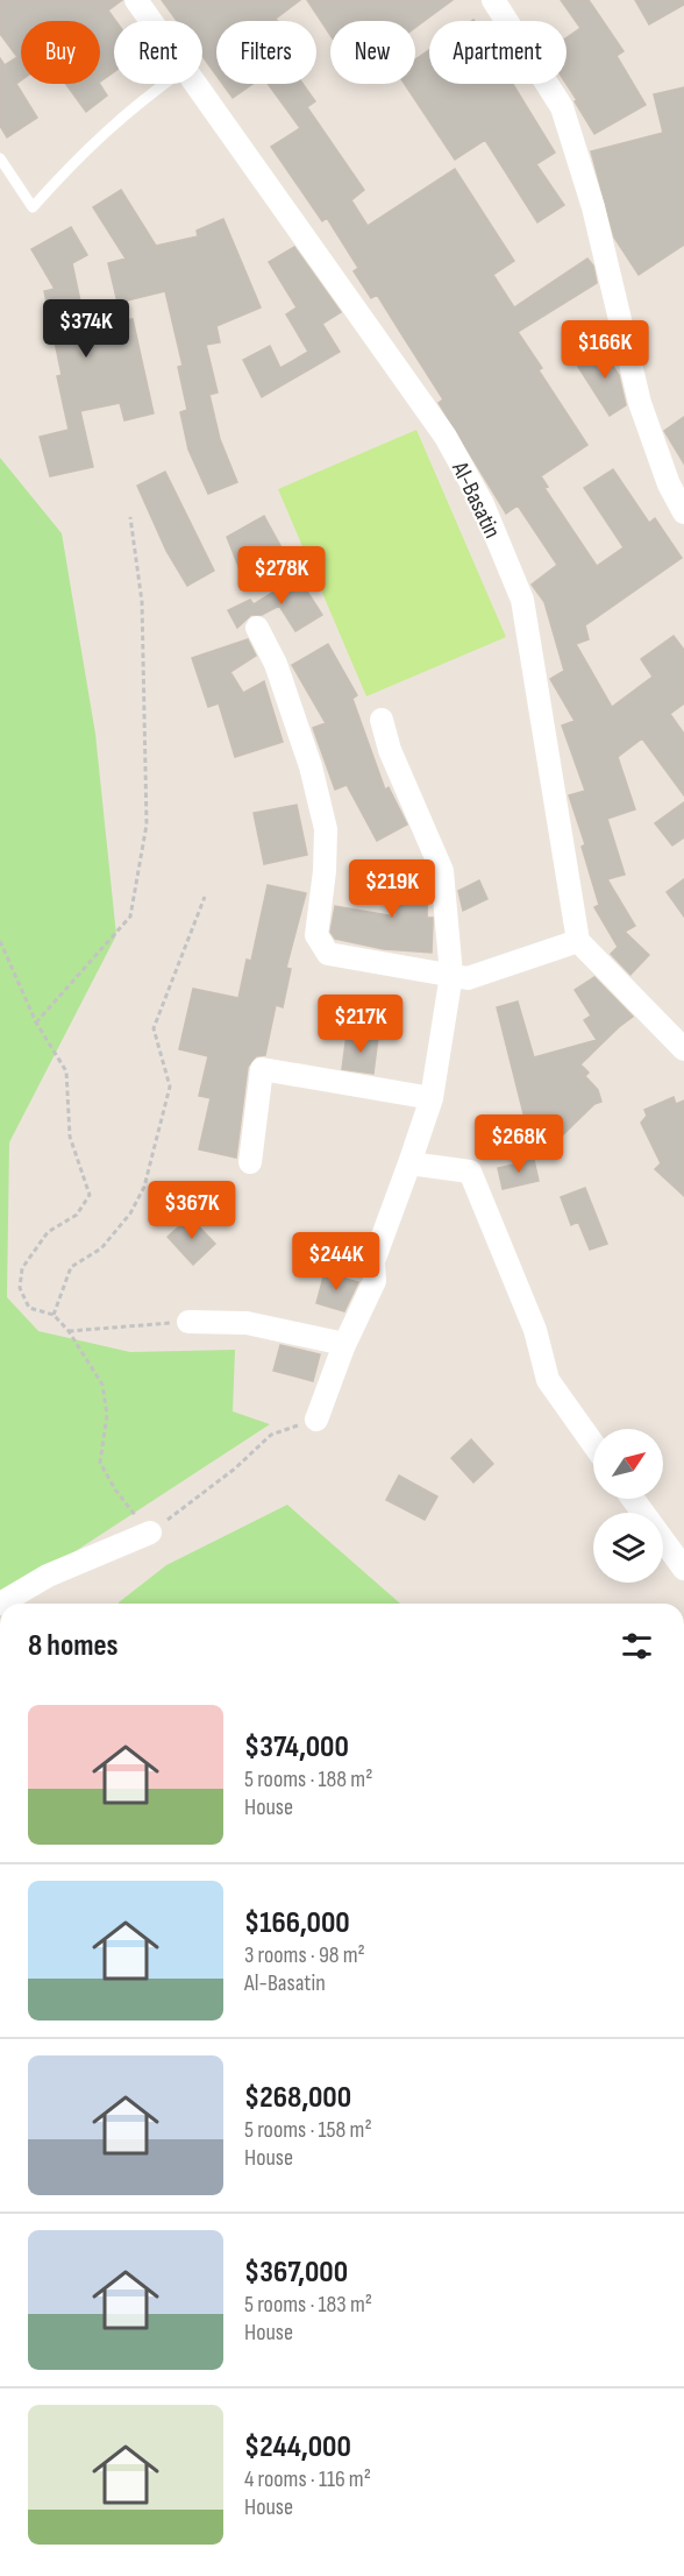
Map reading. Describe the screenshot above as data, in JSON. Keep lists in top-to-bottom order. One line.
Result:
{"streets":{"street":["Al-Basatin"]},"north":"top right","page":{"chip":["Buy","Rent","Filters","New","Apartment"],"price":["$374K","$166K","$278K","$219K","$217K","$268K","$367K","$244K"],"heading":"8 homes","list":[{"name":"$374,000","note":"5 rooms · 188 m² · House"},{"name":"$166,000","note":"3 rooms · 98 m² · Al-Basatin"},{"name":"$268,000","note":"5 rooms · 158 m² · House"},{"name":"$367,000","note":"5 rooms · 183 m² · House"},{"name":"$244,000","note":"4 rooms · 116 m² · House"}]}}
